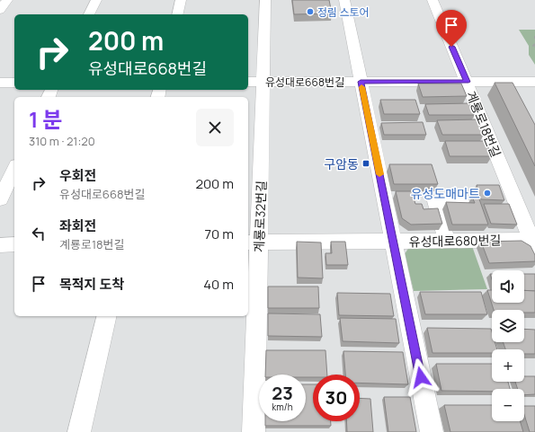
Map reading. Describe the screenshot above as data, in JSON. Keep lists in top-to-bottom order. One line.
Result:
{"streets":{"street":["유성대로668번길","계룡로18번길","계룡로32번길","유성대로680번길"]},"crossings":[["유성대로668번길","계룡로18번길"],["유성대로668번길","계룡로32번길"],["계룡로18번길","유성대로680번길"],["계룡로32번길","유성대로680번길"]],"places":{"other":["정림 스토어","유성도매마트"],"transit":["구암동"]},"page":{"turn":["200 m","유성대로668번길"],"heading":["1 분","310 m · 21:20"],"list":[{"name":"우회전","note":"유성대로668번길","value":"200 m"},{"name":"좌회전","note":"계룡로18번길","value":"70 m"},{"name":"목적지 도착","value":"40 m"}],"map_buttons":["+","−"],"speed":"23 km/h","limit":"30"}}
